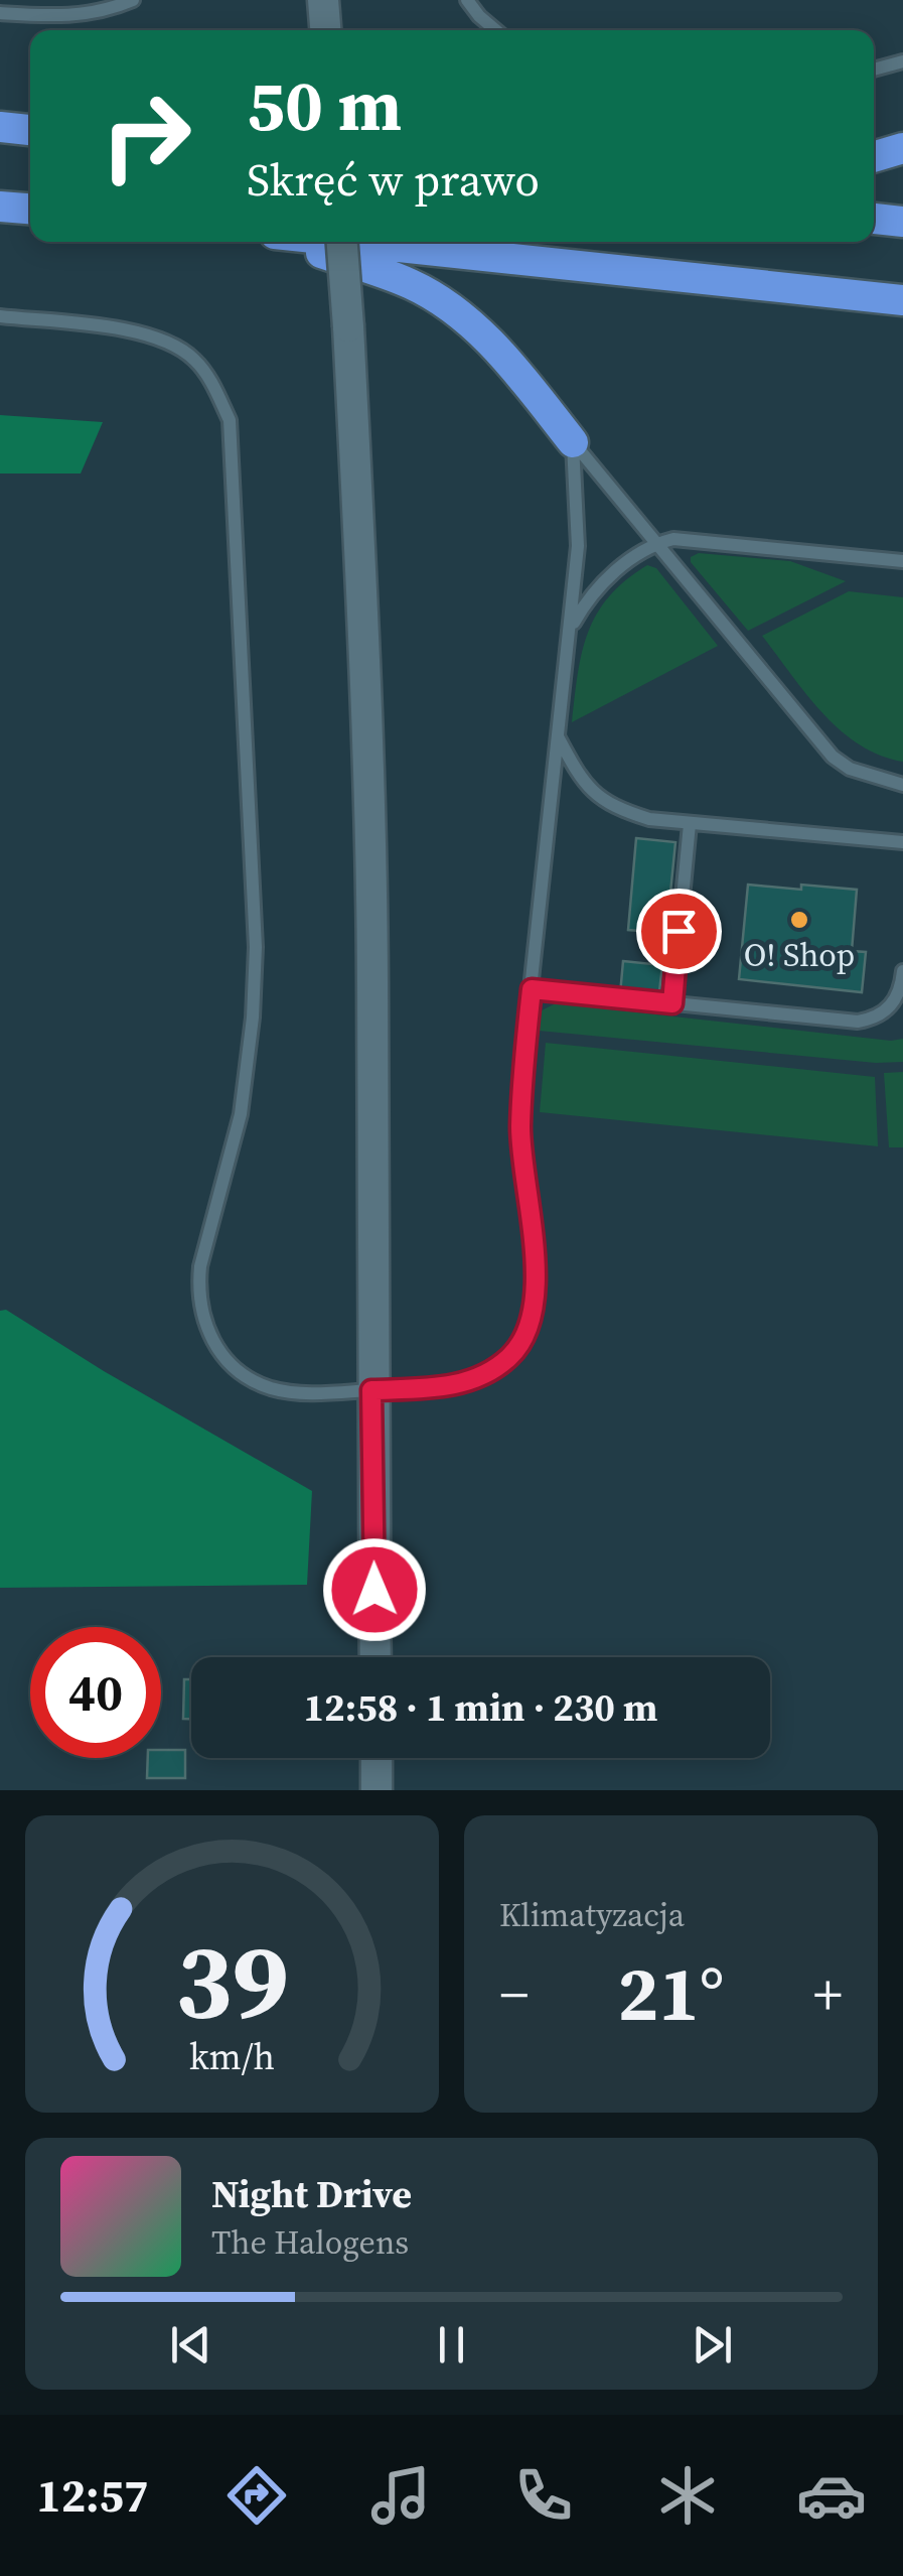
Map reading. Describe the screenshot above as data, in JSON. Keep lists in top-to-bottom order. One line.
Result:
{"places":["O! Shop"],"page":{"turn":["50 m","Skręć w prawo"],"limit":"40","trip":"12:58 · 1 min · 230 m","tile":"Klimatyzacja","heat":["−","21°","+"],"song":["Night Drive","The Halogens"],"tabs":"12:57","gauge":["39","km/h"]}}
